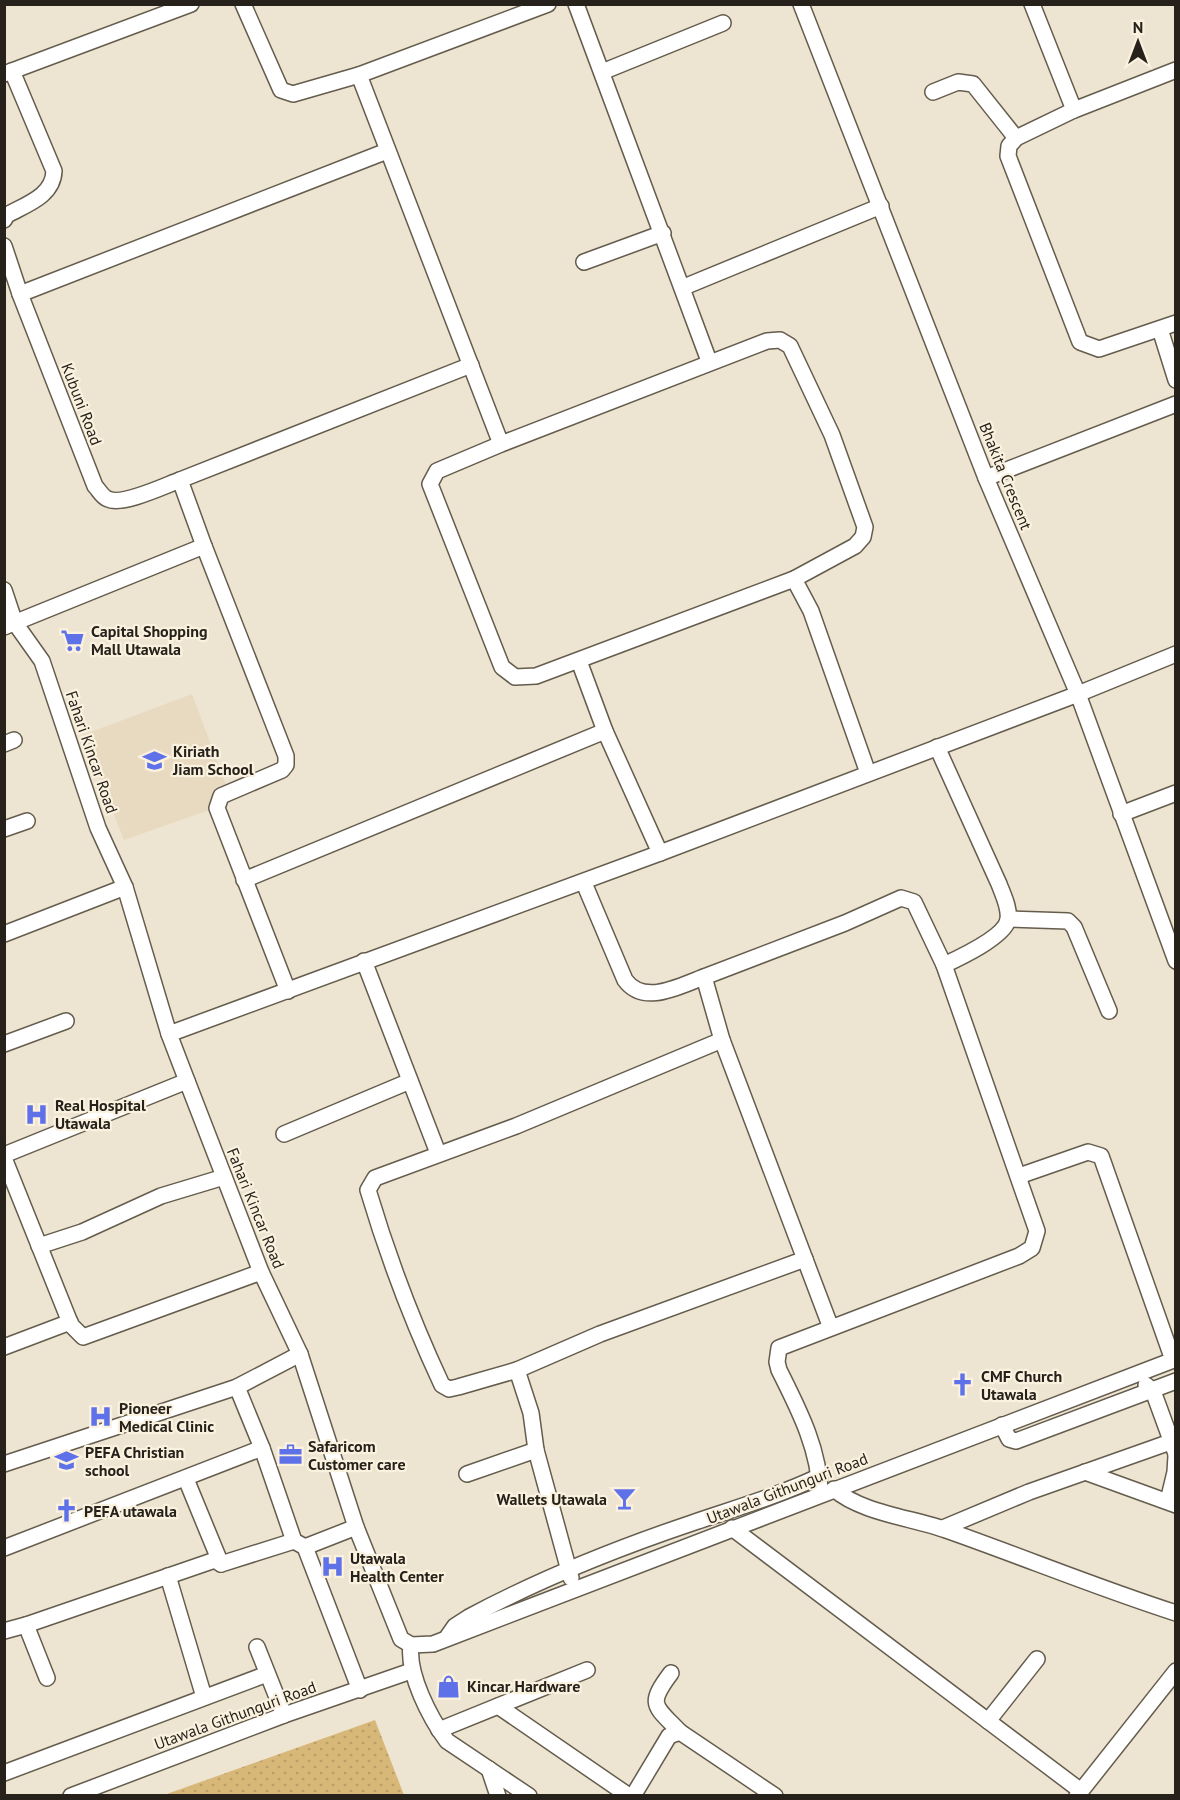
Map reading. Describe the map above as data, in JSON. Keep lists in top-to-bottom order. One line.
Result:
{"streets":{"street":["Kubuni Road","Bhakita Crescent","Fahari Kincar Road","Utawala Githunguri Road"]},"crossings":[["Fahari Kincar Road","Utawala Githunguri Road"]],"places":{"supermarket":["Capital Shopping Mall Utawala"],"school or university":["Kiriath Jiam School","PEFA Christian school"],"hospital":["Real Hospital Utawala","Pioneer Medical Clinic","Utawala Health Center"],"church":["CMF Church Utawala","PEFA utawala"],"office":["Safaricom Customer care"],"bar":["Wallets Utawala"],"shop":["Kincar Hardware"]},"north":"top"}
